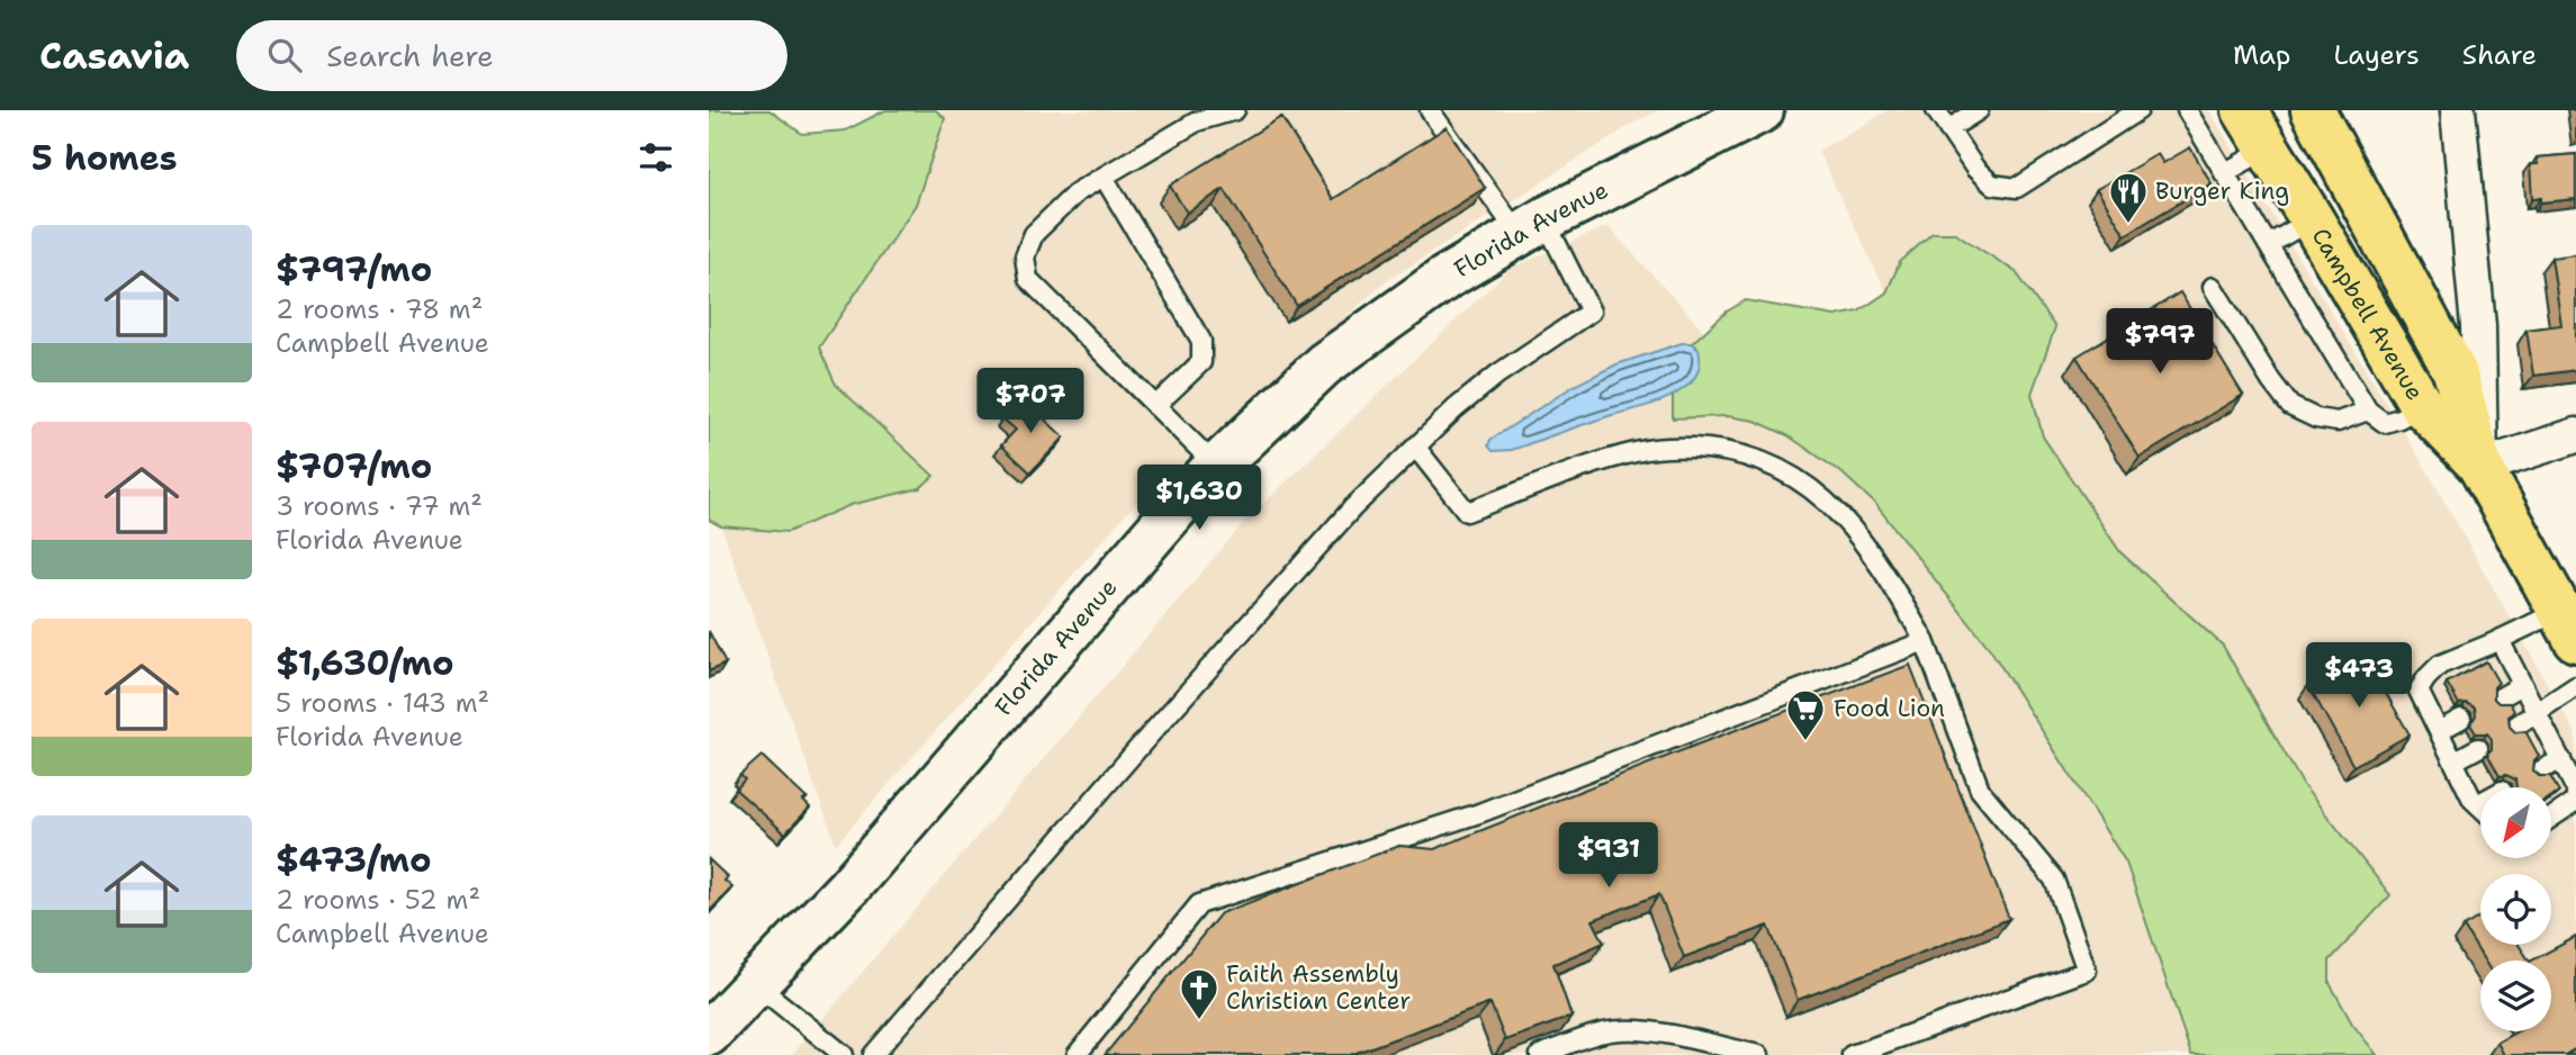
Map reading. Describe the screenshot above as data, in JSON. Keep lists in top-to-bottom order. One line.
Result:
{"streets":{"main road":["Florida Avenue","Campbell Avenue"]},"places":{"restaurant":["Burger King"],"supermarket":["Food Lion"],"church":["Faith Assembly Christian Center"]},"north":"bottom left","page":{"header":"Casavia","search":"Search here","nav":["Map","Layers","Share"],"heading":"5 homes","list":[{"name":"$797/mo","note":"2 rooms · 78 m² · Campbell Avenue"},{"name":"$707/mo","note":"3 rooms · 77 m² · Florida Avenue"},{"name":"$1,630/mo","note":"5 rooms · 143 m² · Florida Avenue"},{"name":"$473/mo","note":"2 rooms · 52 m² · Campbell Avenue"}],"price":["$797","$707","$1,630","$473","$931"]}}
